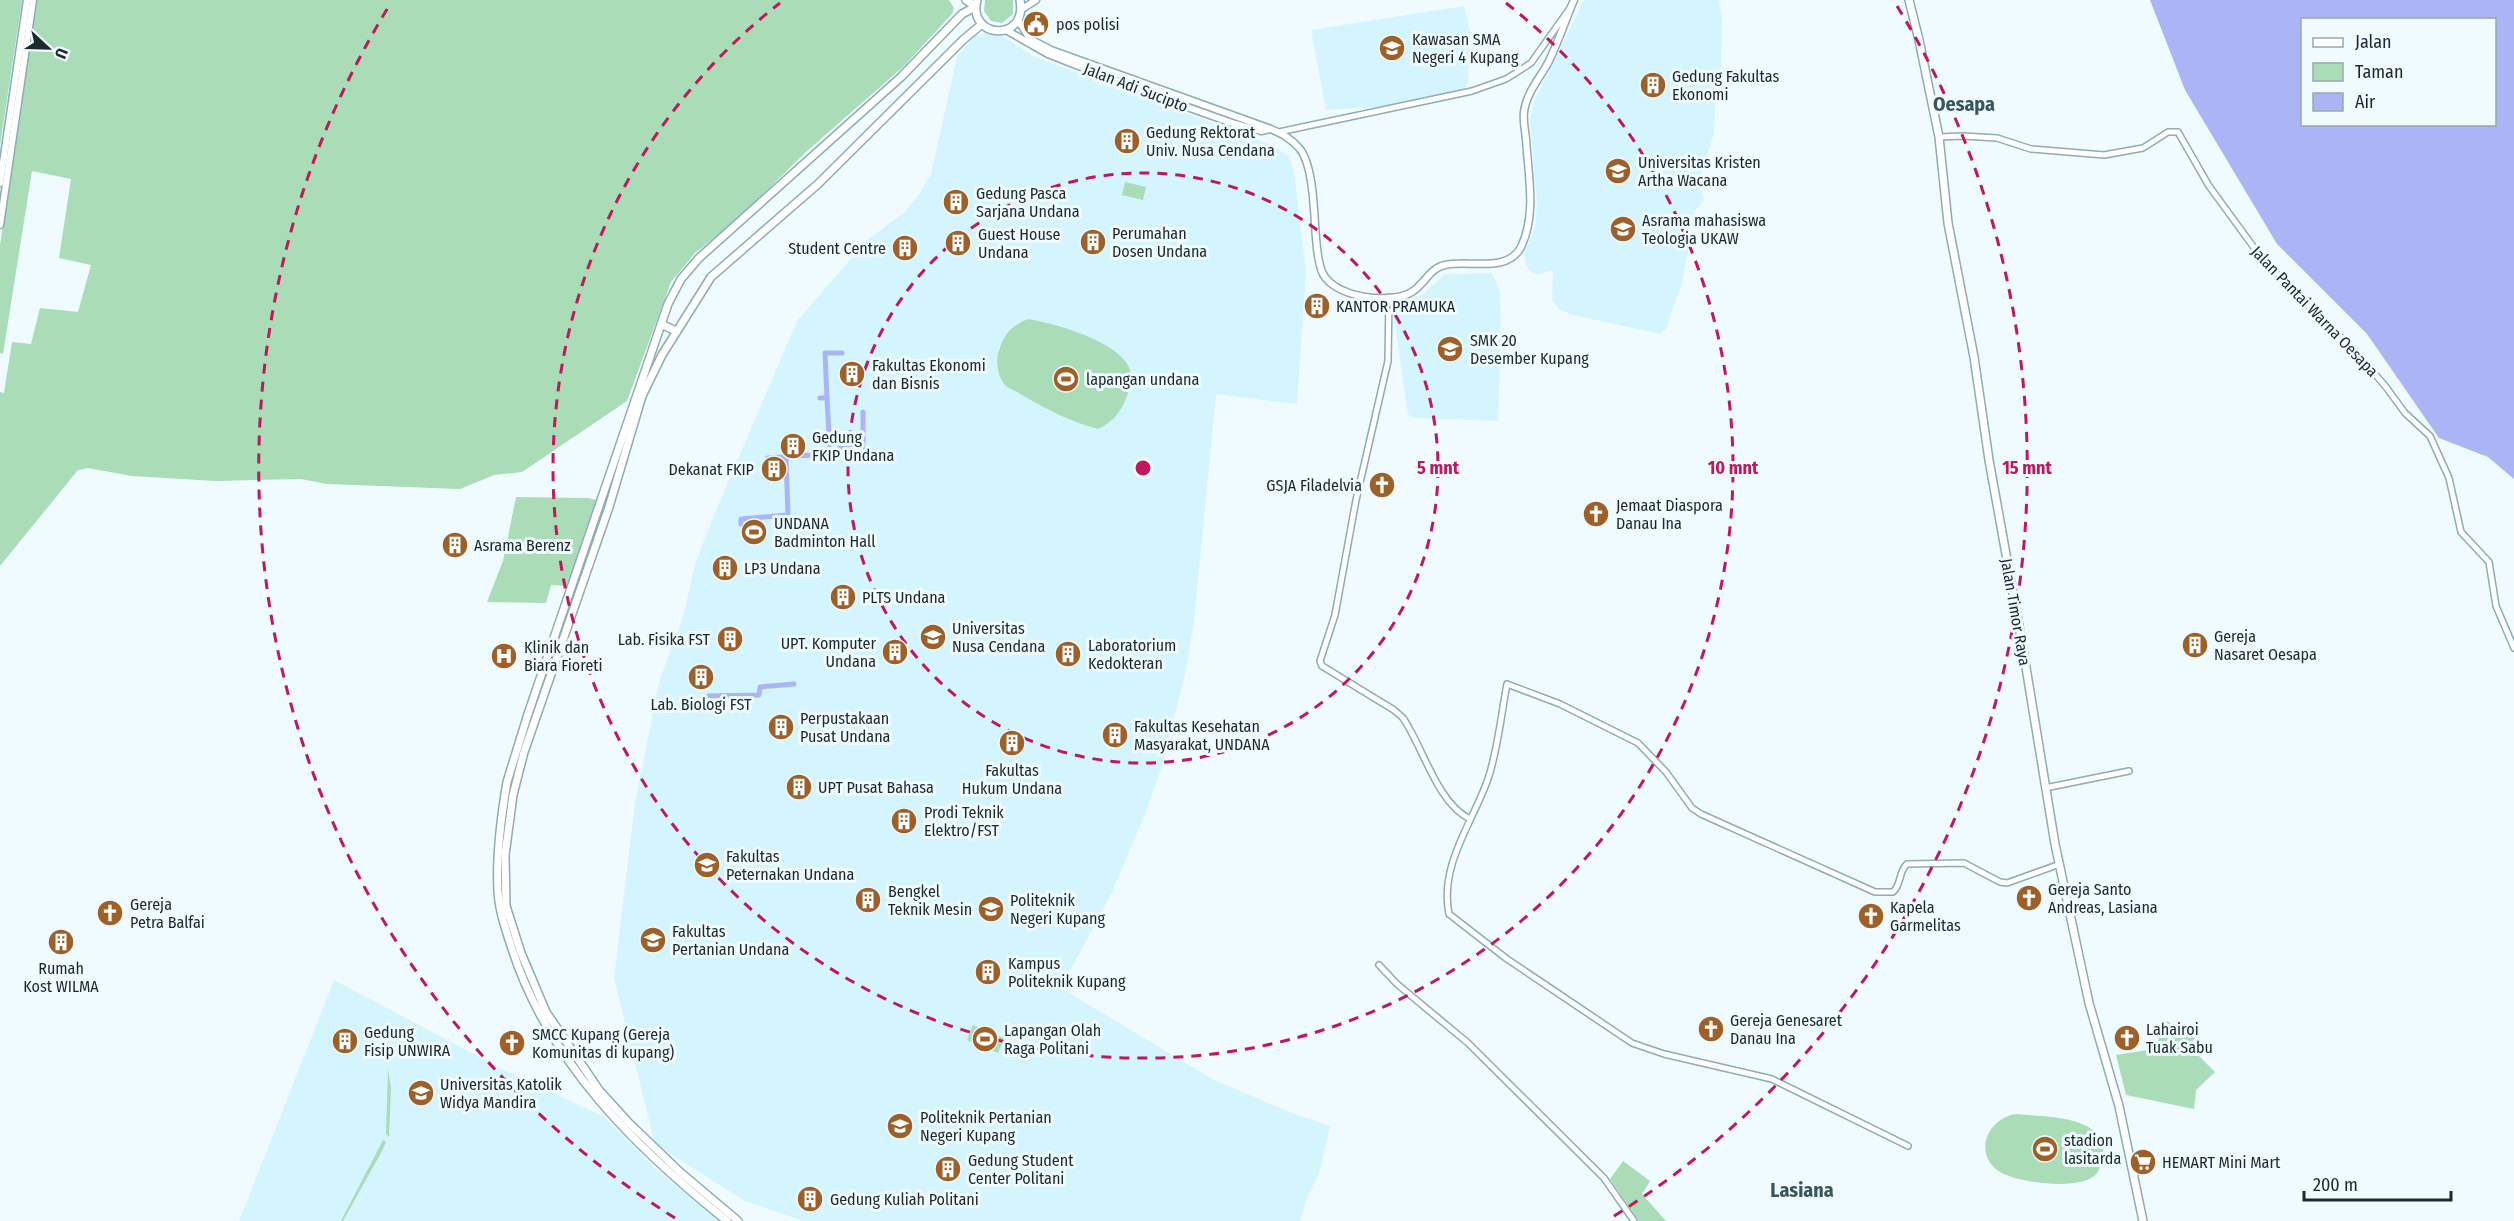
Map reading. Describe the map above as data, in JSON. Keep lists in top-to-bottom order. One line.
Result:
{"streets":{"highway":["Jalan Timor Raya"],"main road":["Jalan Adi Sucipto"],"street":["Jalan Pantai Warna Oesapa"]},"crossings":[["Jalan Pantai Warna Oesapa","Jalan Timor Raya"]],"districts":["Oesapa","Lasiana"],"places":{"public building":["pos polisi"],"school or university":["Kawasan SMA Negeri 4 Kupang","Universitas Kristen Artha Wacana","Asrama mahasiswa Teologia UKAW","SMK 20 Desember Kupang","Universitas Nusa Cendana","Fakultas Peternakan Undana","Politeknik Negeri Kupang","Fakultas Pertanian Undana","Universitas Katolik Widya Mandira","Politeknik Pertanian Negeri Kupang"],"building":["Gedung Fakultas Ekonomi","Gedung Rektorat Univ. Nusa Cendana","Gedung Pasca Sarjana Undana","Perumahan Dosen Undana","Guest House Undana","Student Centre","KANTOR PRAMUKA","Fakultas Ekonomi dan Bisnis","Gedung FKIP Undana","Dekanat FKIP","Asrama Berenz","LP3 Undana","PLTS Undana","Lab. Fisika FST","Gereja Nasaret Oesapa","UPT. Komputer Undana","Laboratorium Kedokteran","Lab. Biologi FST","Perpustakaan Pusat Undana","Fakultas Kesehatan Masyarakat, UNDANA","Fakultas Hukum Undana","UPT Pusat Bahasa","Prodi Teknik Elektro/FST","Bengkel Teknik Mesin","Rumah Kost WILMA","Kampus Politeknik Kupang","Gedung Fisip UNWIRA","Gedung Student Center Politani","Gedung Kuliah Politani"],"sports":["lapangan undana","UNDANA Badminton Hall","Lapangan Olah Raga Politani","stadion lasitarda"],"church":["GSJA Filadelvia","Jemaat Diaspora Danau Ina","Gereja Santo Andreas, Lasiana","Gereja Petra Balfai","Kapela Garmelitas","Gereja Genesaret Danau Ina","Lahairoi Tuak Sabu","SMCC Kupang (Gereja Komunitas di kupang)"],"hospital":["Klinik dan Biara Fioreti"],"supermarket":["HEMART Mini Mart"]},"legend":["Jalan","Taman","Air"],"scale_bar":"200 m","north":"right","rings":["5 mnt","10 mnt","15 mnt"]}
